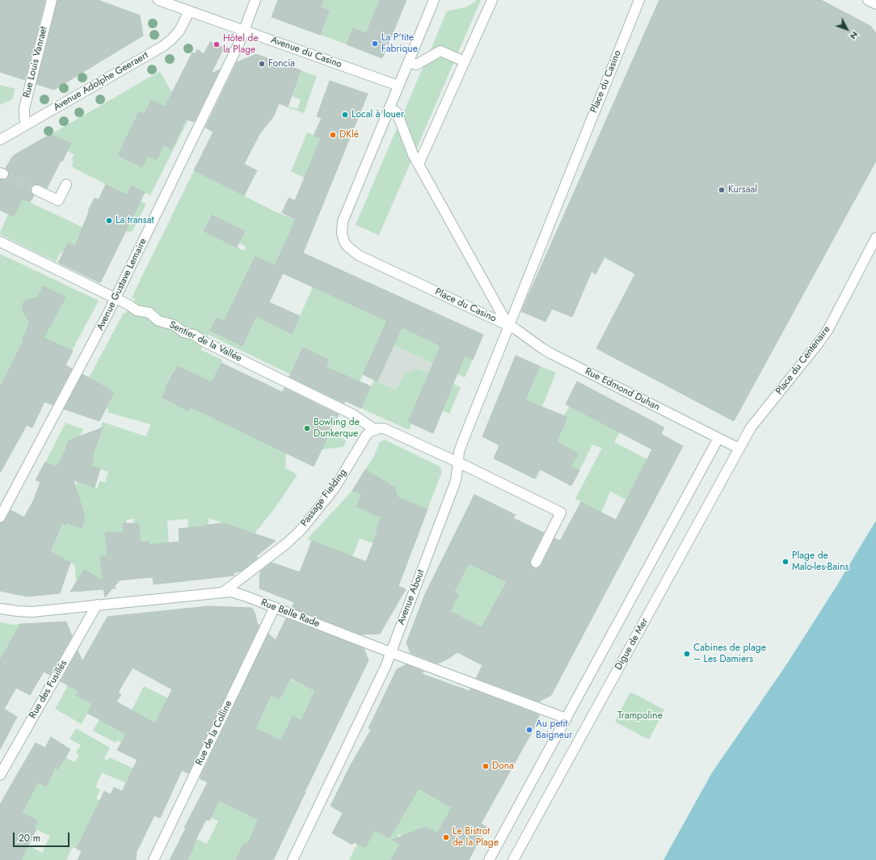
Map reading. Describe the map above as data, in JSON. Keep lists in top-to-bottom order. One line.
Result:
{"streets":{"street":["Avenue du Casino","Rue Louis Vanraet","Avenue Adolphe Geeraert","Place du Casino","Avenue Gustave Lemaire","Sentier de la Vallée","Place du Centenaire","Rue Edmond Duhan","Passage Fielding","Avenue About","Rue Belle Rade","Digue de Mer","Rue des Fusillés","Rue de la Colline"]},"crossings":[["Avenue du Casino","Avenue Adolphe Geeraert"],["Avenue du Casino","Place du Casino"],["Avenue du Casino","Avenue Gustave Lemaire"],["Rue Louis Vanraet","Avenue Adolphe Geeraert"],["Place du Casino","Rue Edmond Duhan"],["Place du Casino","Avenue About"],["Avenue Gustave Lemaire","Sentier de la Vallée"],["Sentier de la Vallée","Passage Fielding"],["Place du Centenaire","Digue de Mer"],["Rue Edmond Duhan","Avenue About"],["Rue Edmond Duhan","Digue de Mer"],["Passage Fielding","Rue Belle Rade"],["Avenue About","Rue Belle Rade"],["Rue Belle Rade","Rue des Fusillés"],["Rue Belle Rade","Rue de la Colline"]],"parks":["Trampoline"],"places":["La P'tite Fabrique","Hôtel de la Plage","Foncia","Local à louer","DKlé","Kursaal","La transat","Bowling de Dunkerque","Plage de Malo-les-Bains","Cabines de plage – Les Damiers","Au petit Baigneur","Dona","Le Bistrot de la Plage"],"scale_bar":"20 m","north":"bottom right"}
